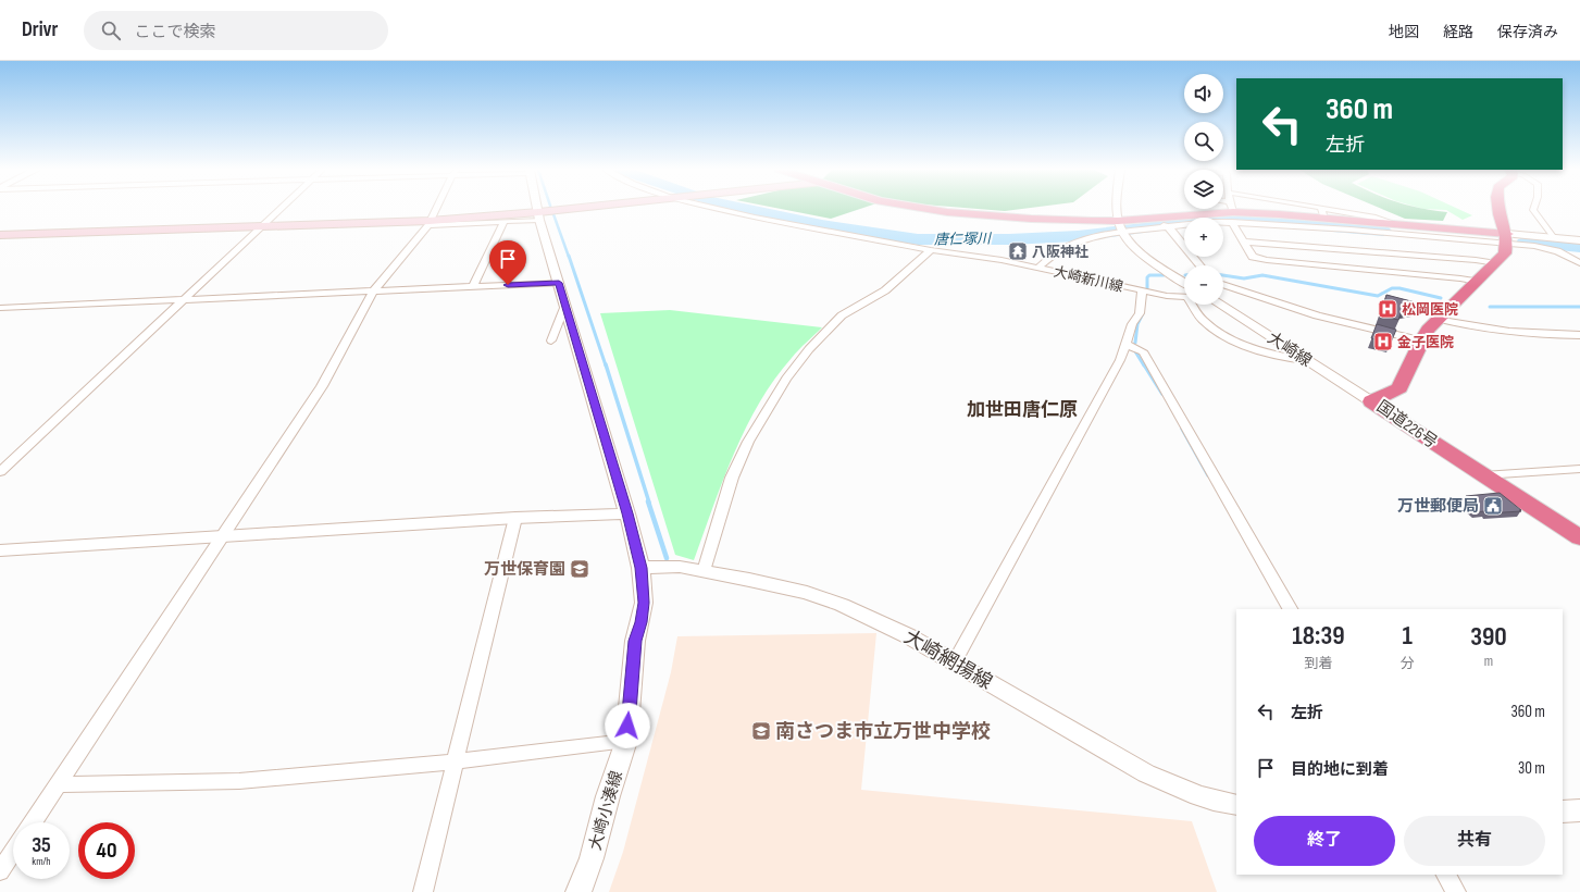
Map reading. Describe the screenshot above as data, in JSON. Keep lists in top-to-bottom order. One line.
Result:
{"streets":{"highway":["国道226号"],"street":["大崎新川線","大崎線","大崎網揚線","大崎小湊線"]},"crossings":[["大崎線","国道226号"],["大崎網揚線","大崎小湊線"]],"districts":["加世田唐仁原"],"water":["唐仁塚川"],"places":{"temple":["八阪神社"],"hospital":["松岡医院","金子医院"],"public building":["万世郵便局"],"school or university":["万世保育園","南さつま市立万世中学校"]},"page":{"header":"Drivr","search":"ここで検索","nav":["地図","経路","保存済み"],"map_buttons":["+","−"],"turn":["360 m","左折"],"eta":["18:39","到着","1","分","390","m"],"list":[{"name":"左折","value":"360 m"},{"name":"目的地に到着","value":"30 m"}],"buttons":["終了","共有"],"speed":"35 km/h","limit":"40"}}
